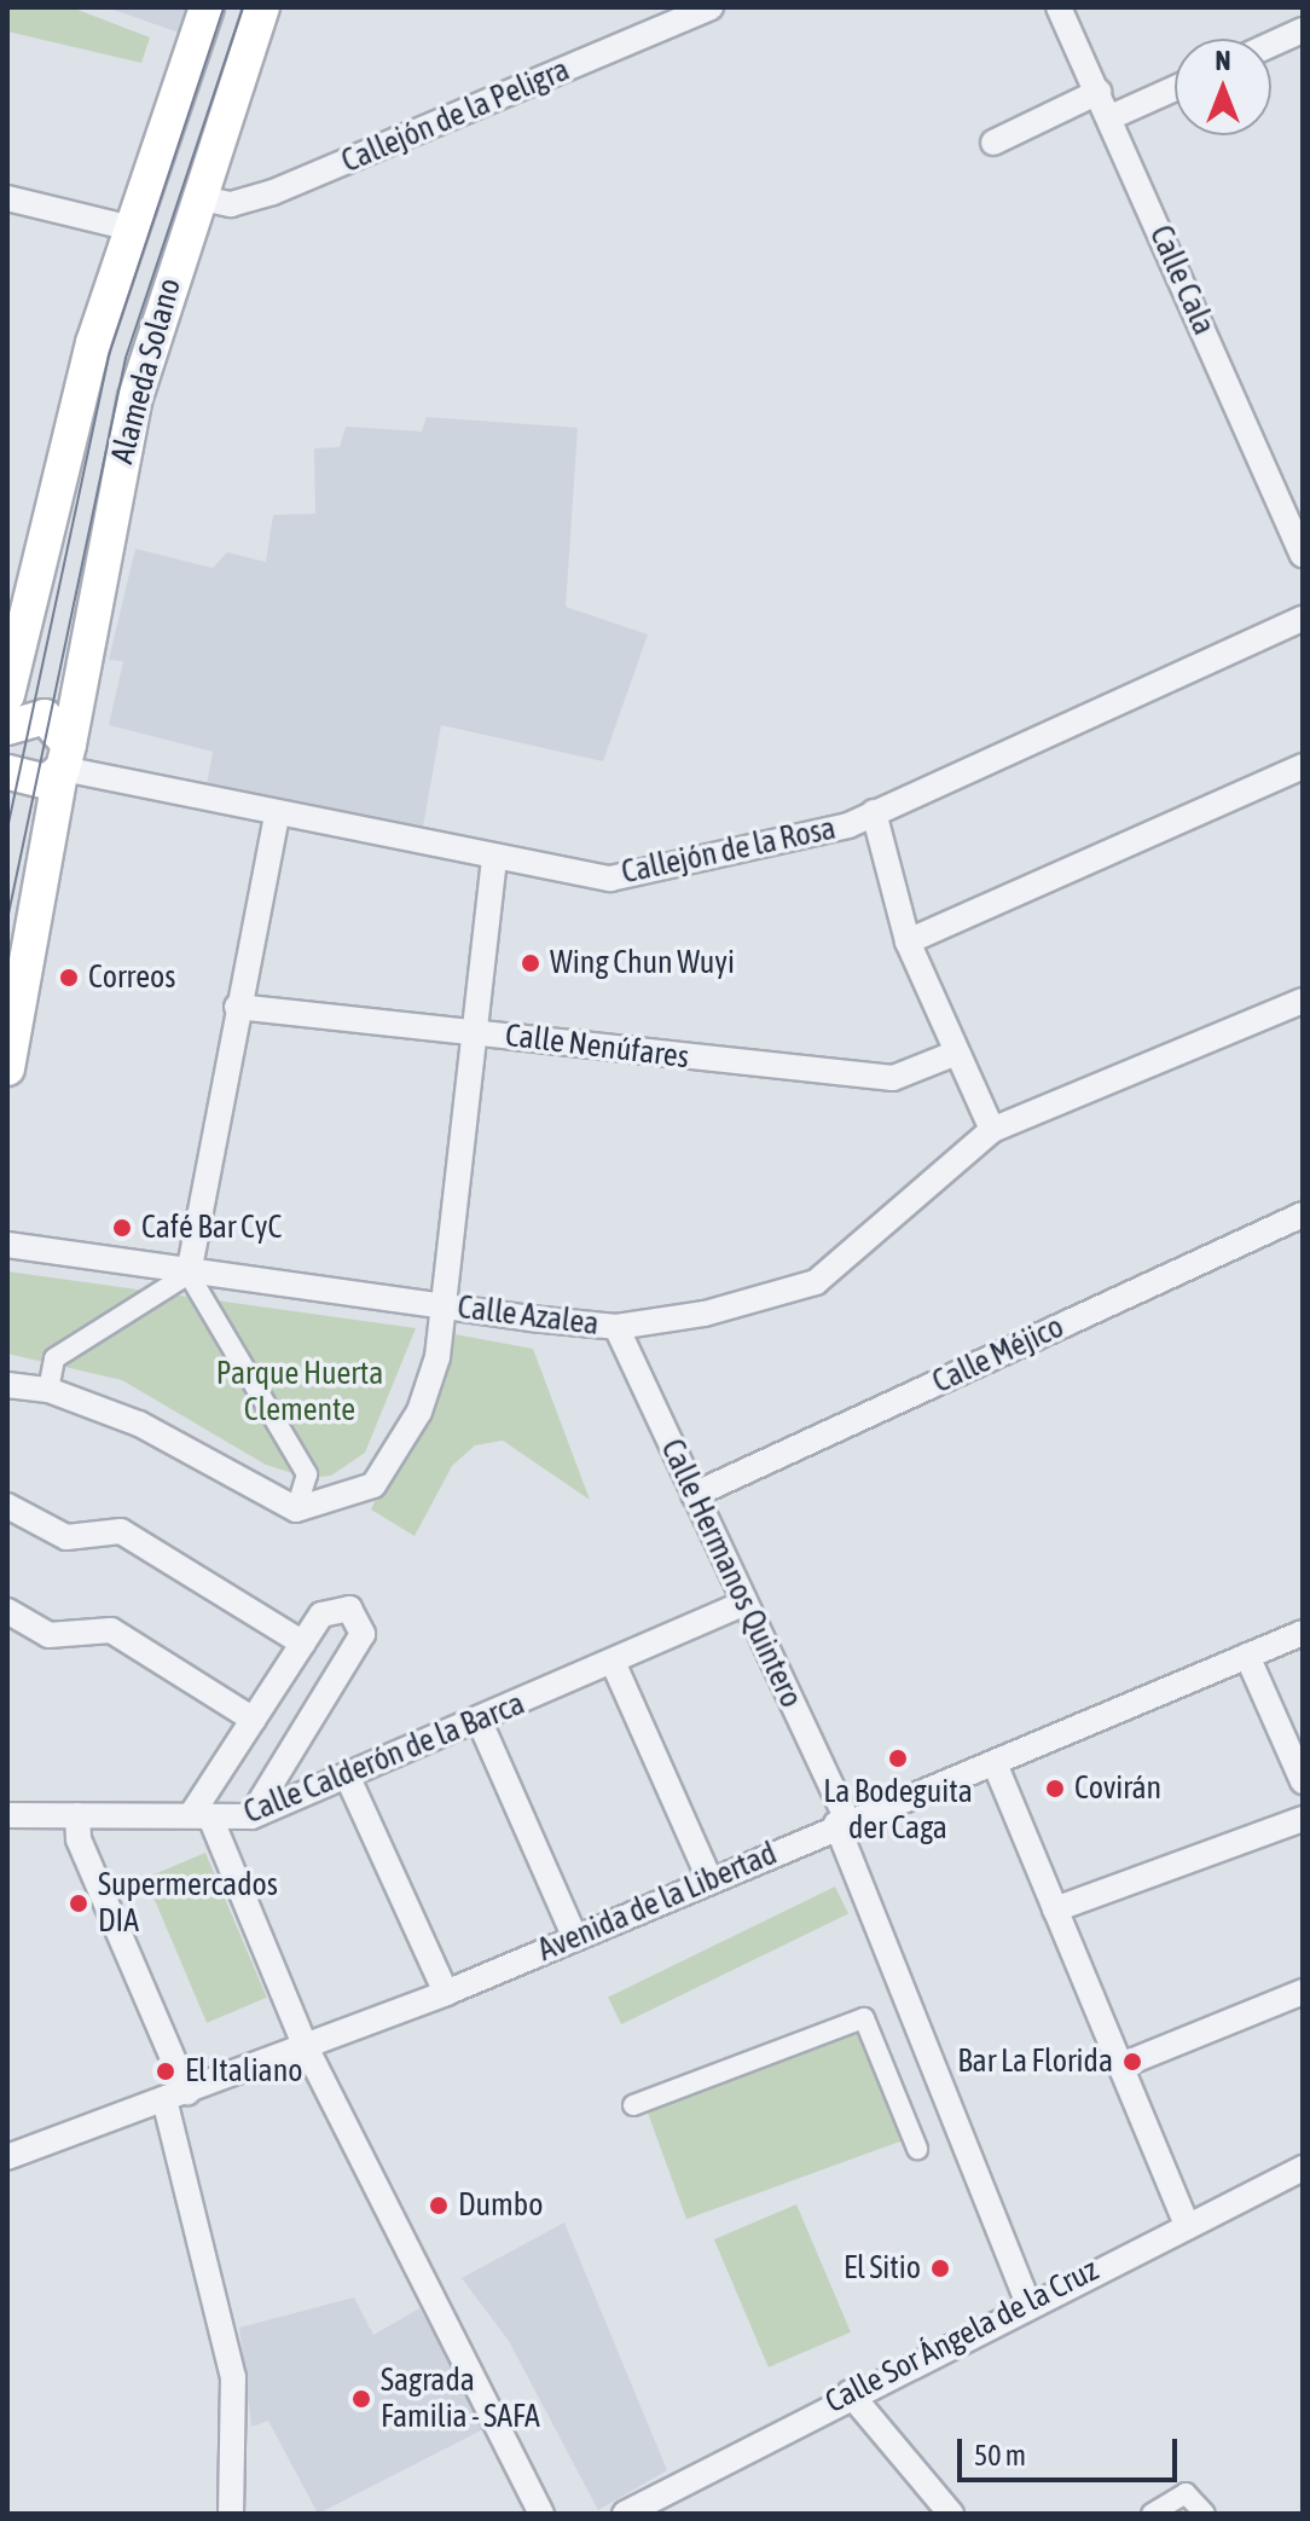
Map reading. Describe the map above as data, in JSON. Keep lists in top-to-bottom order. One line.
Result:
{"streets":{"main road":["Alameda Solano"],"street":["Callejón de la Peligra","Calle Cala","Callejón de la Rosa","Calle Nenúfares","Calle Azalea","Calle Méjico","Calle Hermanos Quintero","Calle Calderón de la Barca","Avenida de la Libertad","Calle Sor Ángela de la Cruz"]},"crossings":[["Callejón de la Peligra","Alameda Solano"],["Alameda Solano","Callejón de la Rosa"],["Calle Azalea","Calle Hermanos Quintero"],["Calle Méjico","Calle Hermanos Quintero"],["Calle Hermanos Quintero","Calle Calderón de la Barca"],["Calle Hermanos Quintero","Avenida de la Libertad"],["Calle Hermanos Quintero","Calle Sor Ángela de la Cruz"]],"parks":["Parque Huerta Clemente"],"places":["Wing Chun Wuyi","Correos","Café Bar CyC","La Bodeguita der Caga","Covirán","Supermercados DIA","Bar La Florida","El Italiano","Dumbo","El Sitio","Sagrada Familia - SAFA"],"scale_bar":"50 m","north":"top"}
